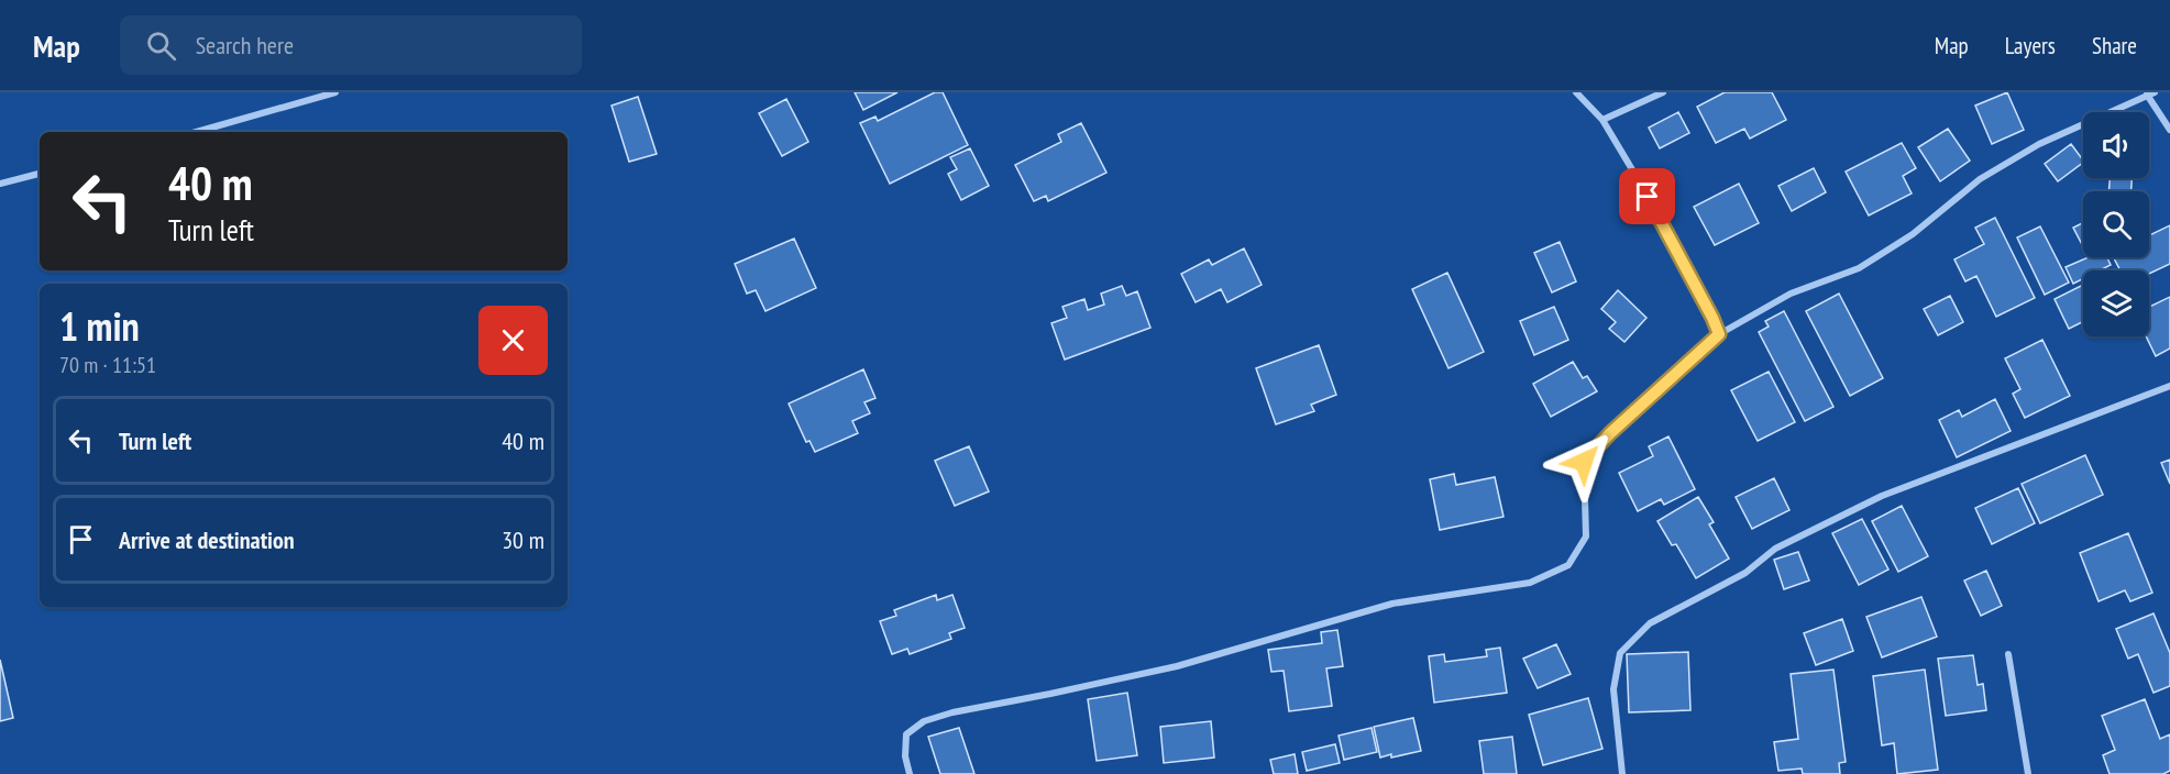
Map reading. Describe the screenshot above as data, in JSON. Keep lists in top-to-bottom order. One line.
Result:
{"page":{"header":"Map","search":"Search here","nav":["Map","Layers","Share"],"turn":["40 m","Turn left"],"heading":["1 min","70 m · 11:51"],"list":[{"name":"Turn left","value":"40 m"},{"name":"Arrive at destination","value":"30 m"}]}}
